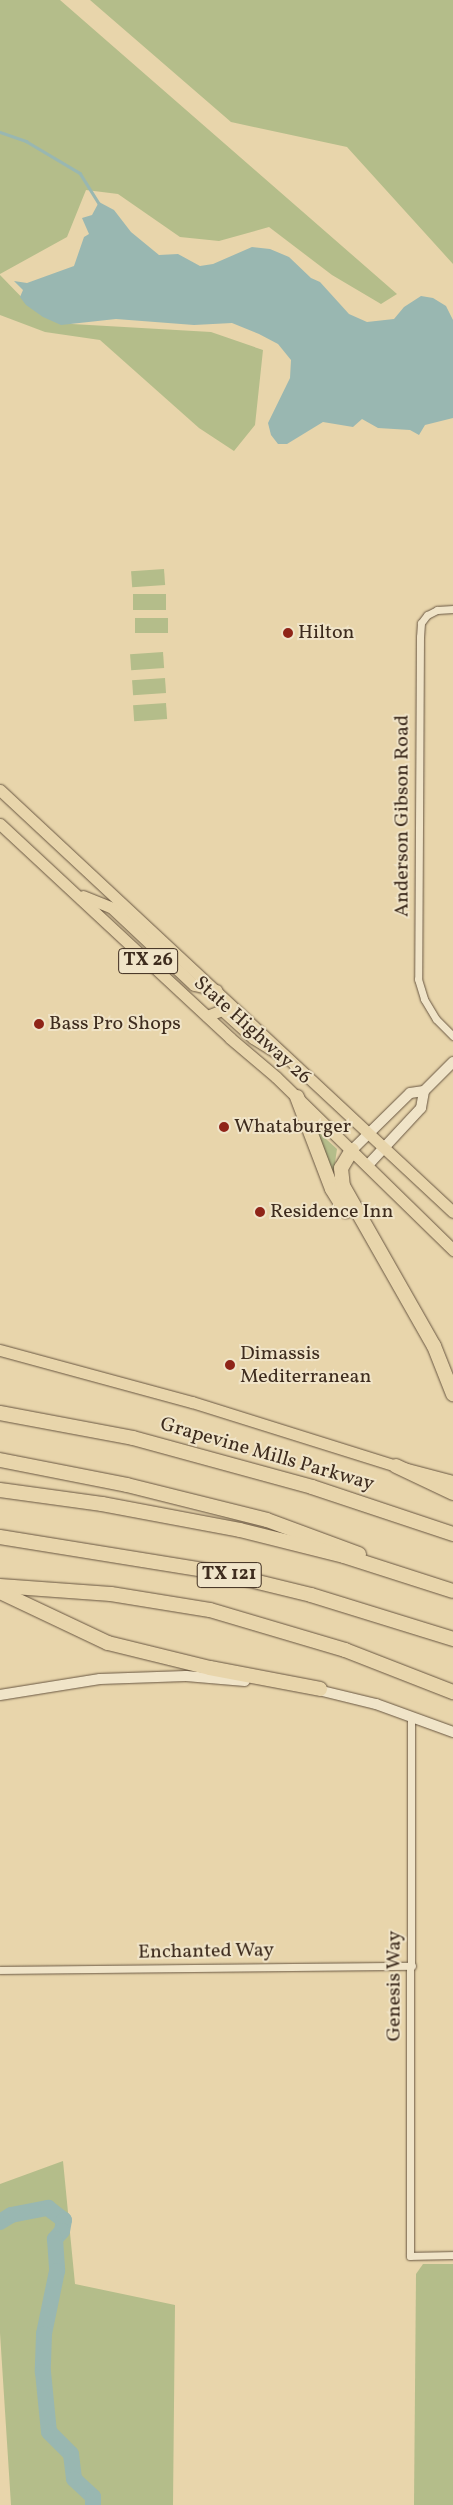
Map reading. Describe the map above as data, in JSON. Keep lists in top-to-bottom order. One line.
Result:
{"streets":{"highway":["Grapevine Mills Parkway","TX 121"],"main road":["TX 26","State Highway 26"],"street":["Anderson Gibson Road","Enchanted Way","Genesis Way"]},"crossings":[["Enchanted Way","Genesis Way"]],"places":["Hilton","Bass Pro Shops","Whataburger","Residence Inn","Dimassis Mediterranean"]}
